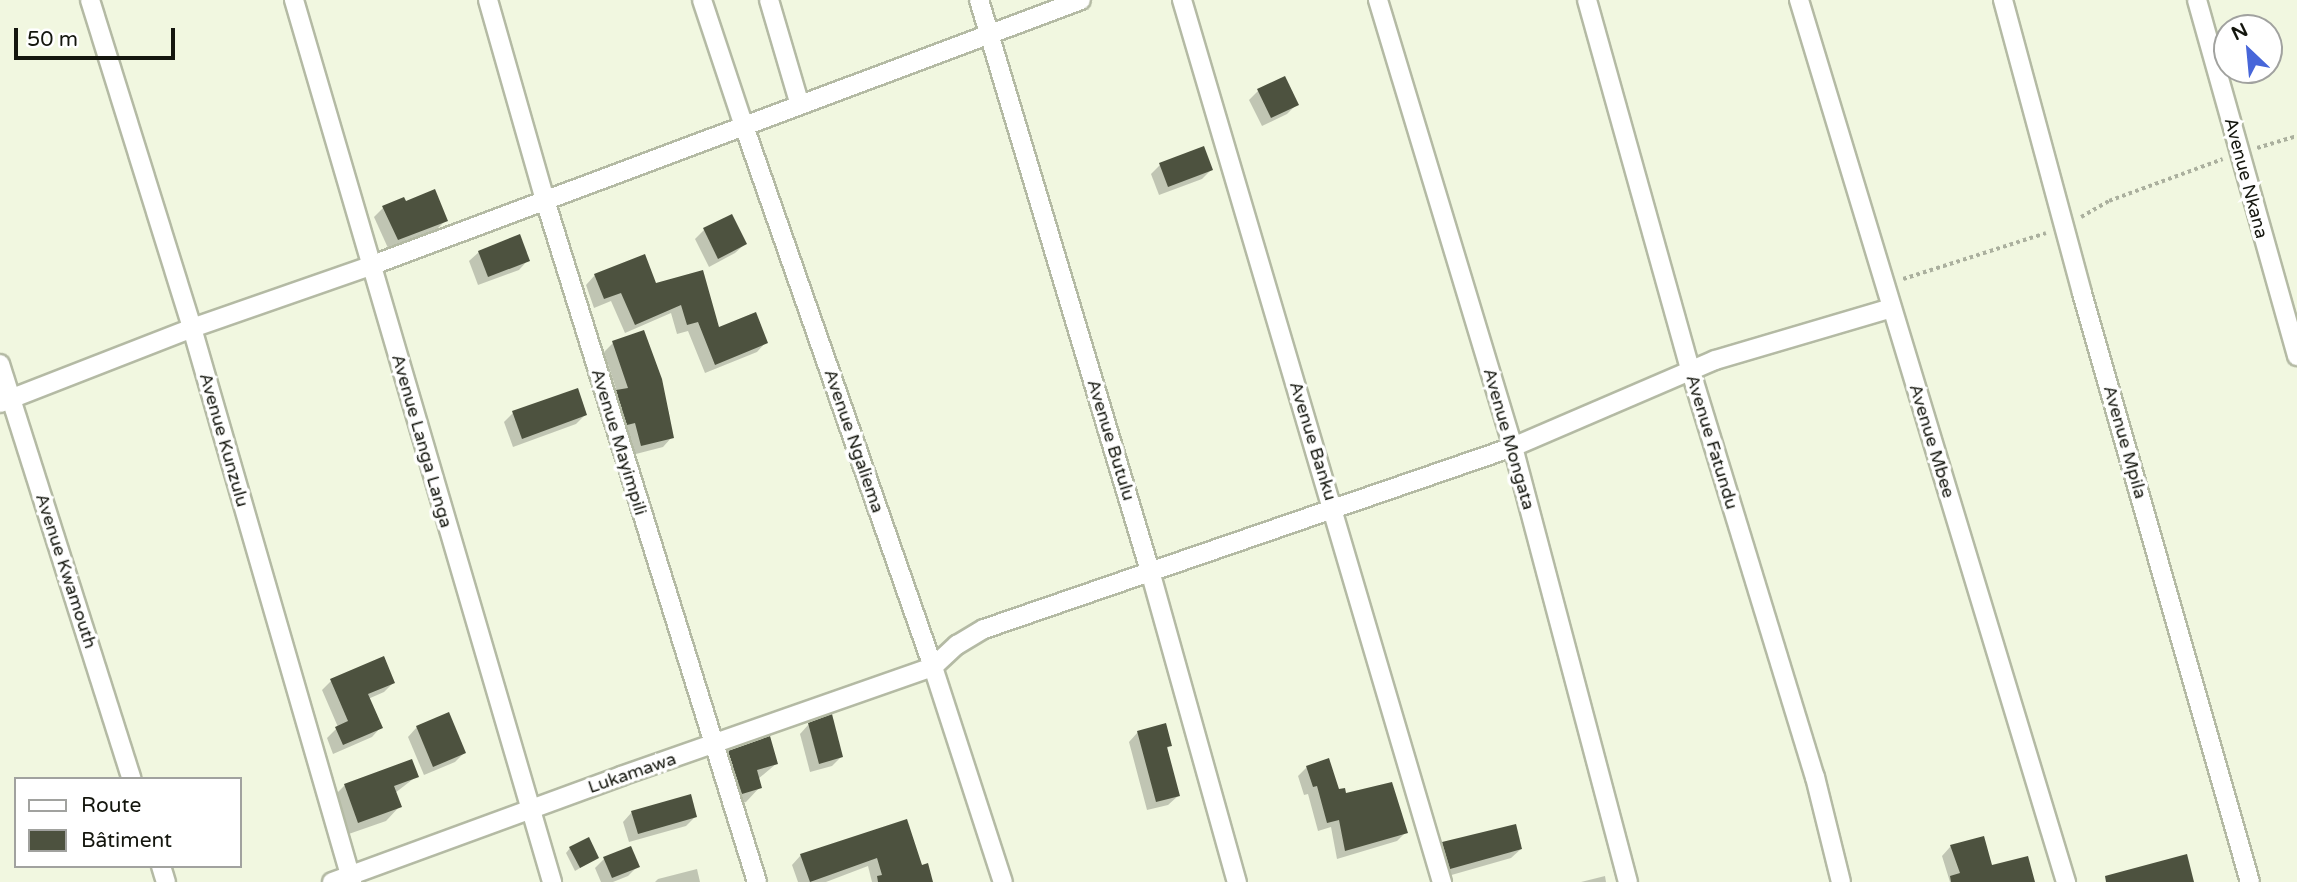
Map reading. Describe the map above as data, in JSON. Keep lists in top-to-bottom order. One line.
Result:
{"streets":{"street":["Avenue Nkana","Avenue Mongata","Avenue Kunzulu","Avenue Butulu","Avenue Langa Langa","Avenue Ngaliema","Avenue Banku","Avenue Mbee","Avenue Mayimpili","Avenue Fatundu","Avenue Mpila","Avenue Kwamouth","Lukamawa"]},"crossings":[["Avenue Kunzulu","Lukamawa"],["Avenue Langa Langa","Lukamawa"],["Avenue Ngaliema","Lukamawa"],["Avenue Mayimpili","Lukamawa"]],"legend":["Route","Bâtiment"],"scale_bar":"50 m","north":"top left"}
